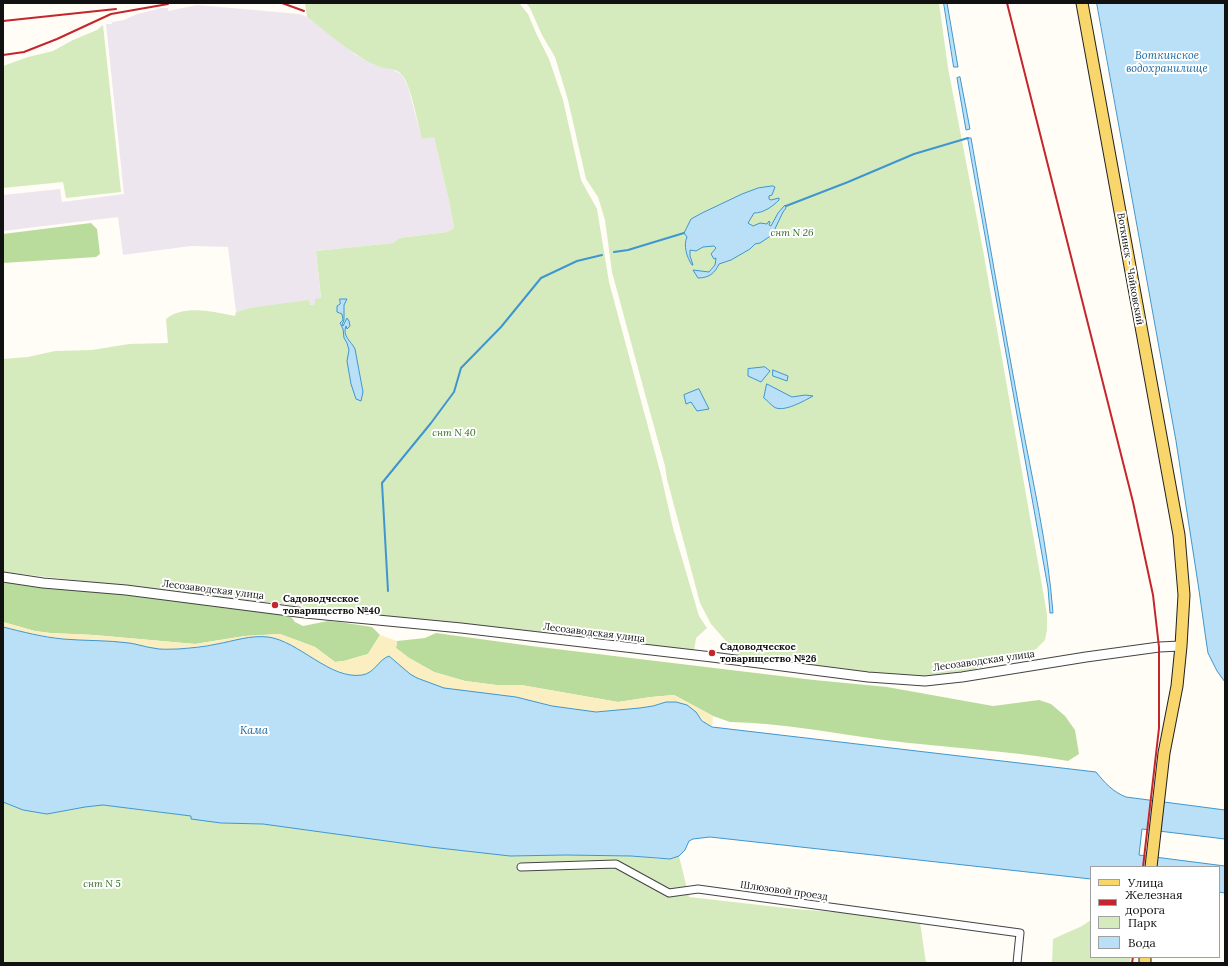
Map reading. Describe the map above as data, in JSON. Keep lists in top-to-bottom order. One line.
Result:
{"streets":{"main road":["Воткинск - Чайковский"],"street":["Лесозаводская улица","Шлюзовой проезд"]},"crossings":[["Воткинск - Чайковский","Лесозаводская улица"]],"water":["Воткинское водохранилище","Кама"],"parks":["снт N 26","снт N 40","снт N 5"],"places":["Садоводческое товарищество №40","Садоводческое товарищество №26"],"legend":["Улица","Железная дорога","Парк","Вода"]}
